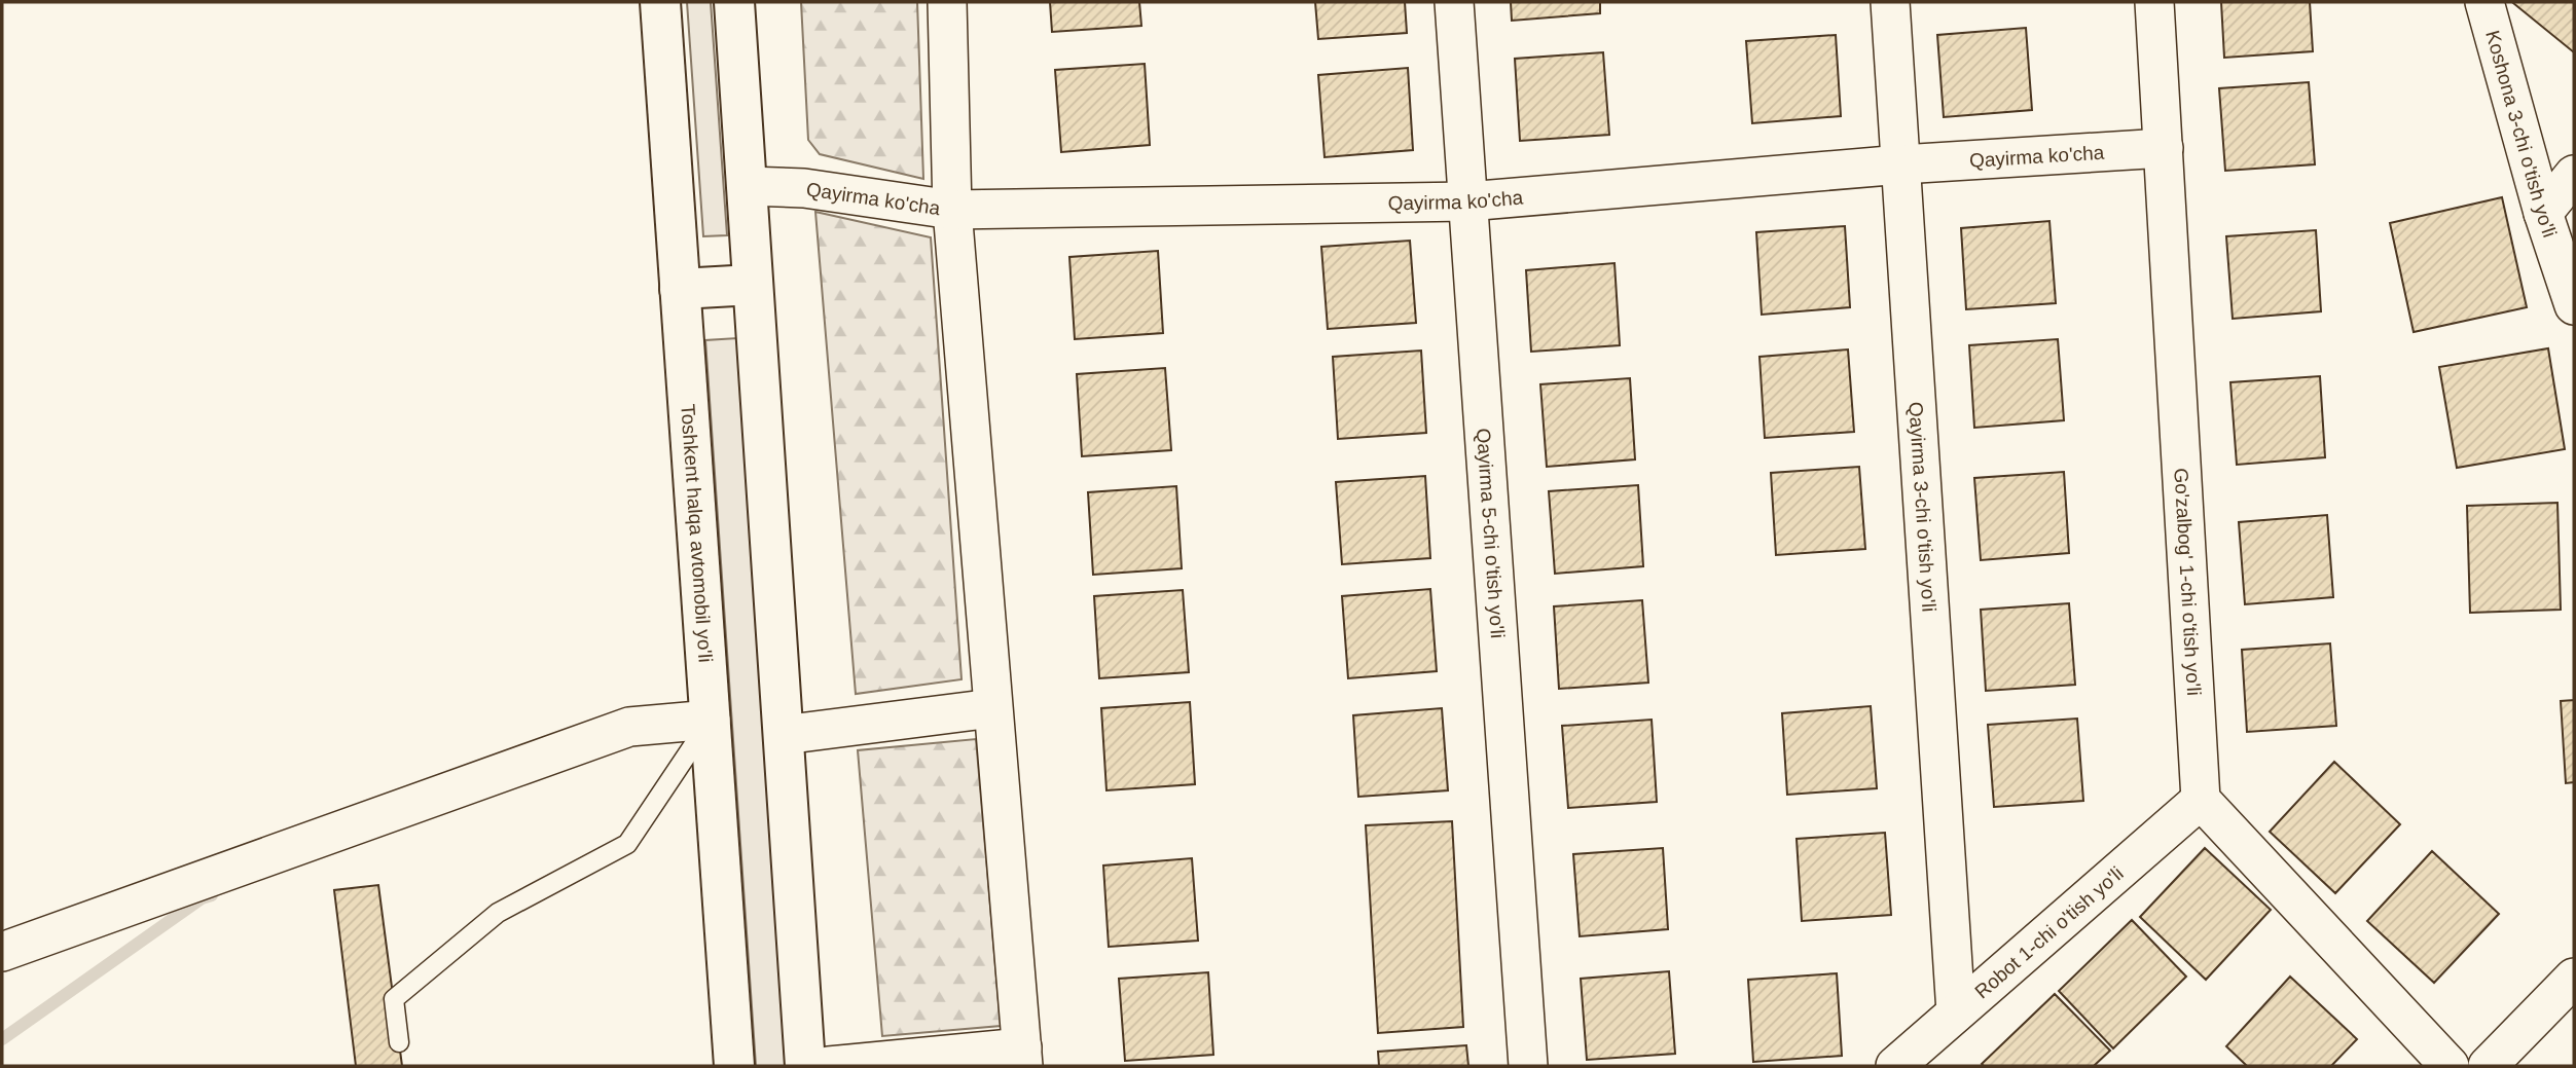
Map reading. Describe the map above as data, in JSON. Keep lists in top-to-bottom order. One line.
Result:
{"streets":{"highway":["Toshkent halqa avtomobil yo'li"],"street":["Koshona 3-chi o'tish yo'li","Qayirma ko'cha","Qayirma 3-chi o'tish yo'li","Qayirma 5-chi o'tish yo'li","Go'zalbog' 1-chi o'tish yo'li","Robot 1-chi o'tish yo'li"]},"crossings":[["Qayirma ko'cha","Qayirma 3-chi o'tish yo'li"],["Qayirma ko'cha","Qayirma 5-chi o'tish yo'li"],["Qayirma ko'cha","Go'zalbog' 1-chi o'tish yo'li"],["Qayirma 3-chi o'tish yo'li","Robot 1-chi o'tish yo'li"],["Go'zalbog' 1-chi o'tish yo'li","Robot 1-chi o'tish yo'li"]]}
